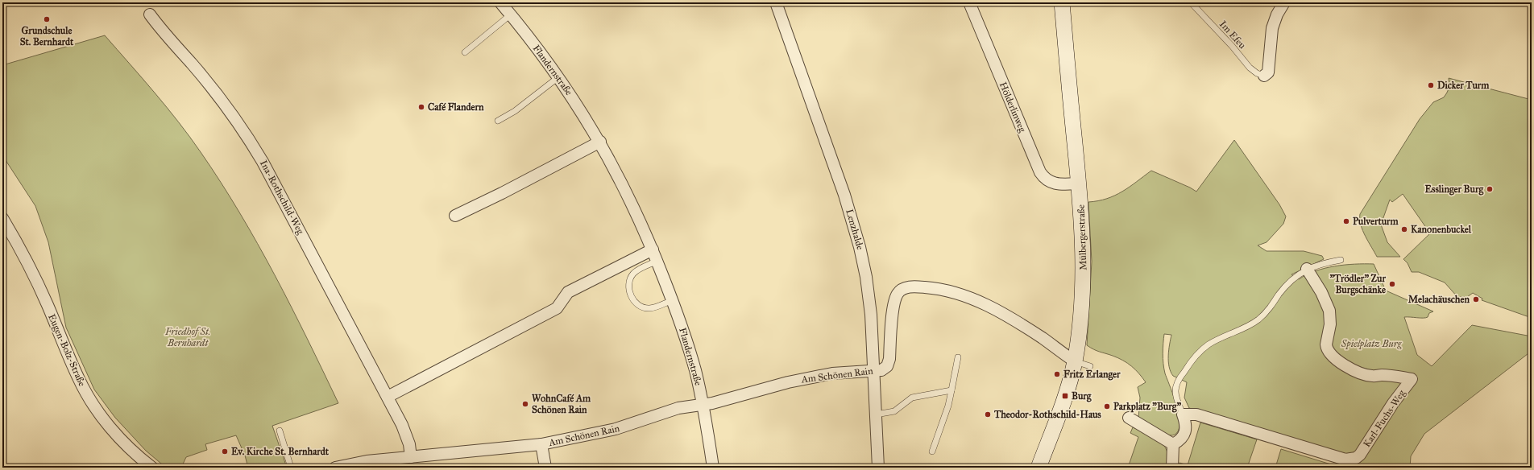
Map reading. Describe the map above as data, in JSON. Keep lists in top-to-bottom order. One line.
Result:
{"streets":{"street":["Flandernstraße","Hölderlinweg","Ina-Rothschild-Weg","Lenzhalde","Mülbergerstraße","Eugen-Bolz-Straße","Am Schönen Rain","Karl-Fuchs-Weg"],"lane":["Im Efeu"]},"crossings":[["Flandernstraße","Am Schönen Rain"],["Hölderlinweg","Mülbergerstraße"],["Ina-Rothschild-Weg","Am Schönen Rain"],["Lenzhalde","Am Schönen Rain"],["Mülbergerstraße","Am Schönen Rain"]],"parks":["Friedhof St. Bernhardt","Spielplatz Burg"],"places":{"other":["Grundschule St. Bernhardt","Dicker Turm","Café Flandern","Esslinger Burg","Pulverturm","Kanonenbuckel","\"Trödler\" Zur Burgschänke","Melachäuschen","Fritz Erlanger","WohnCafé Am Schönen Rain","Parkplatz \"Burg\"","Theodor-Rothschild-Haus","Ev. Kirche St. Bernhardt"],"transit":["Burg"]}}
